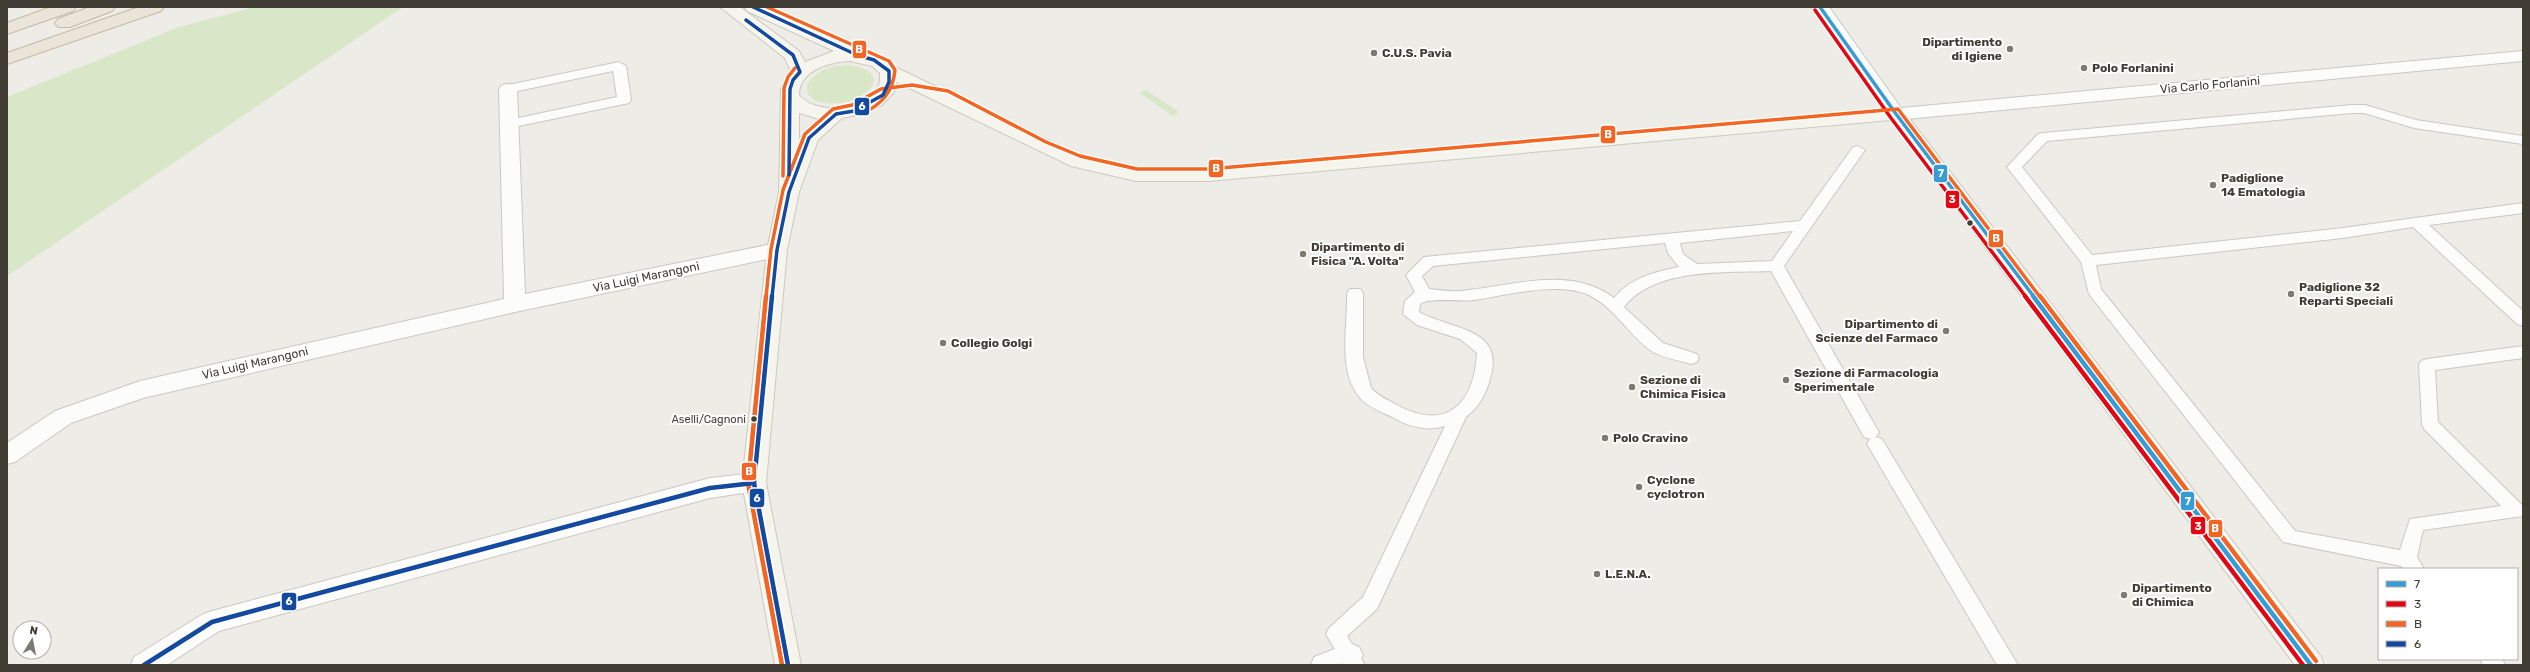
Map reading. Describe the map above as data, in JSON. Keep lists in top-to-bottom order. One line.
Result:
{"streets":{"street":["Via Carlo Forlanini","Via Luigi Marangoni"]},"places":["Dipartimento di Igiene","C.U.S. Pavia","Polo Forlanini","Padiglione 14 Ematologia","Dipartimento di Fisica \"A. Volta\"","Padiglione 32 Reparti Speciali","Dipartimento di Scienze del Farmaco","Collegio Golgi","Sezione di Farmacologia Sperimentale","Sezione di Chimica Fisica","Aselli/Cagnoni","Polo Cravino","Cyclone cyclotron","L.E.N.A.","Dipartimento di Chimica"],"lines":["transit line 7","transit line B","transit line 6","transit line 3"],"legend":["7","3","B","6"],"north":"top"}
